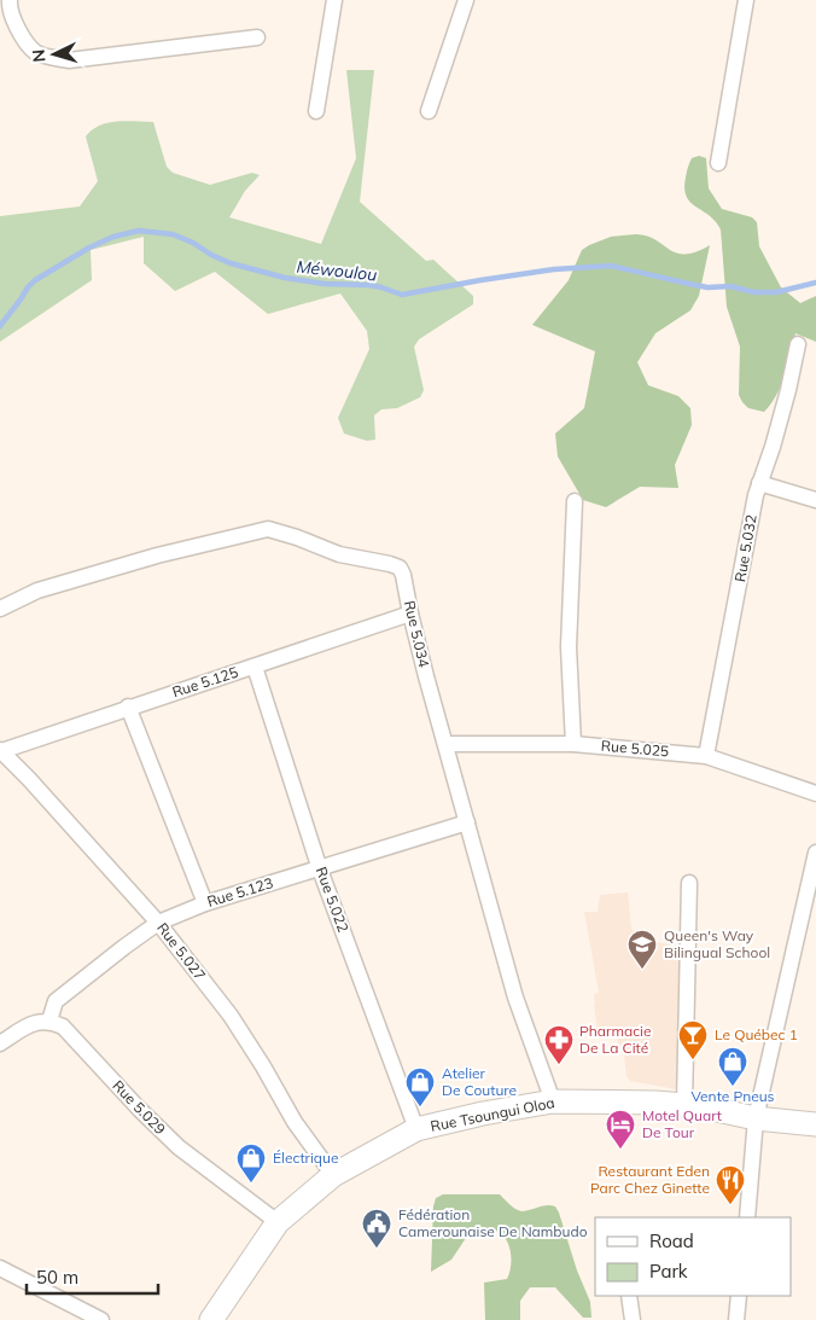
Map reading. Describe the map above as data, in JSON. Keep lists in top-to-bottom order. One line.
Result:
{"streets":{"main road":["Rue Tsoungui Oloa"],"street":["Rue 5.032","Rue 5.034","Rue 5.125","Rue 5.025","Rue 5.123","Rue 5.022","Rue 5.027","Rue 5.029"]},"crossings":[["Rue 5.032","Rue 5.025"],["Rue 5.034","Rue 5.125"],["Rue 5.034","Rue 5.025"],["Rue 5.034","Rue 5.123"],["Rue 5.034","Rue Tsoungui Oloa"],["Rue 5.125","Rue 5.022"],["Rue 5.125","Rue 5.027"],["Rue 5.123","Rue 5.022"],["Rue 5.123","Rue 5.027"],["Rue 5.123","Rue 5.029"],["Rue 5.022","Rue Tsoungui Oloa"],["Rue 5.027","Rue Tsoungui Oloa"],["Rue 5.029","Rue Tsoungui Oloa"]],"water":["Méwoulou"],"places":{"school or university":["Queen's Way Bilingual School"],"bar":["Le Québec 1"],"pharmacy":["Pharmacie De La Cité"],"shop":["Vente Pneus","Atelier De Couture","Électrique"],"hotel":["Motel Quart De Tour"],"restaurant":["Restaurant Eden Parc Chez Ginette"],"public building":["Fédération Camerounaise De Nambudo"]},"legend":["Road","Park"],"scale_bar":"50 m","north":"left"}
